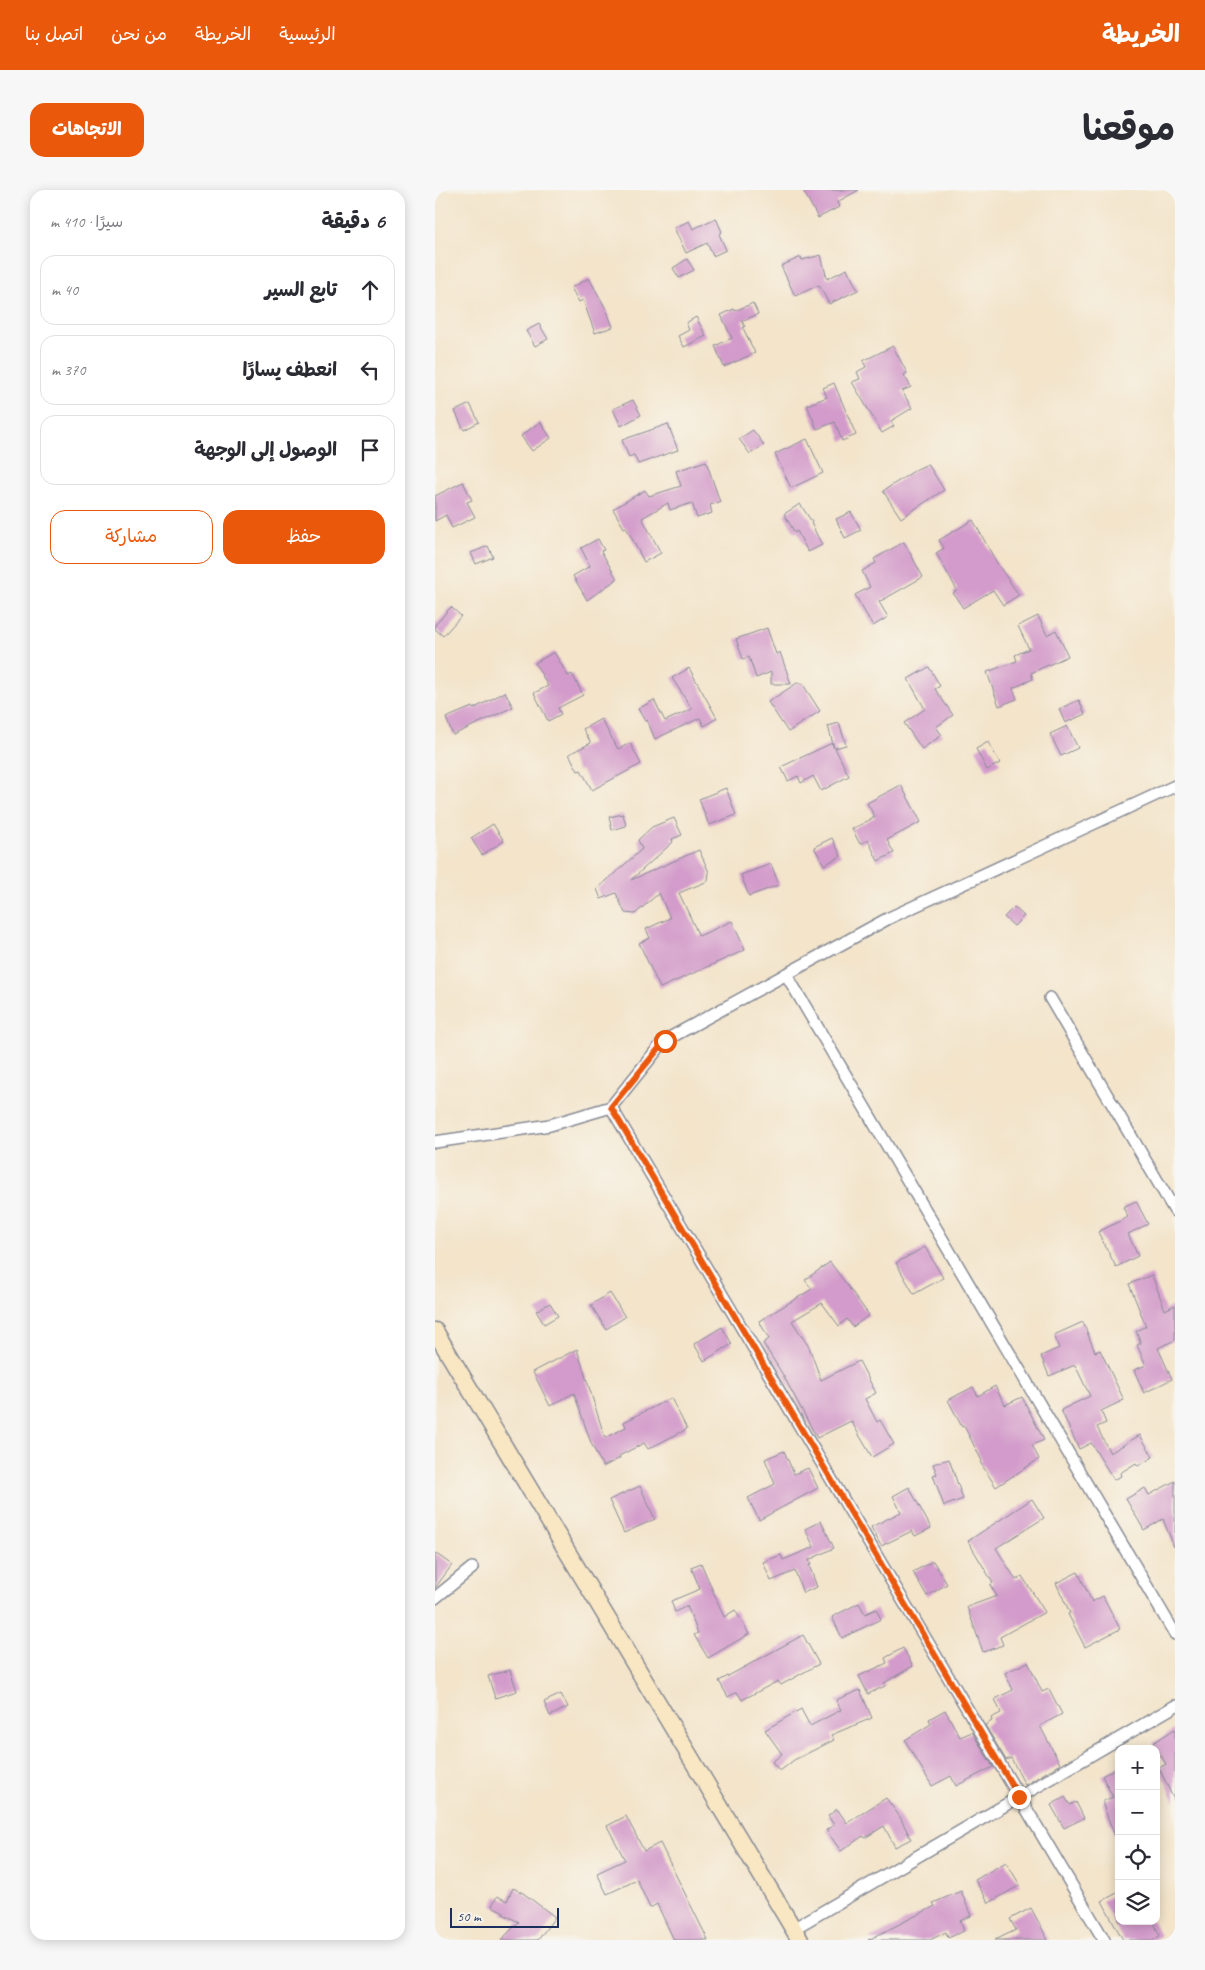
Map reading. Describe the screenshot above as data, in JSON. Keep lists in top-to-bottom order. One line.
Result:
{"scale_bar":"50 m","page":{"header":"الخريطة","nav":["الرئيسية","الخريطة","من نحن","اتصل بنا"],"title":"موقعنا","buttons":["الاتجاهات",["حفظ","مشاركة"]],"heading":["6 دقيقة","سيرًا · 410 m"],"list":[["تابع السير","40 m"],["انعطف يسارًا","370 m"],"الوصول إلى الوجهة"],"map_buttons":["+","−"],"scale":"50 m"}}
